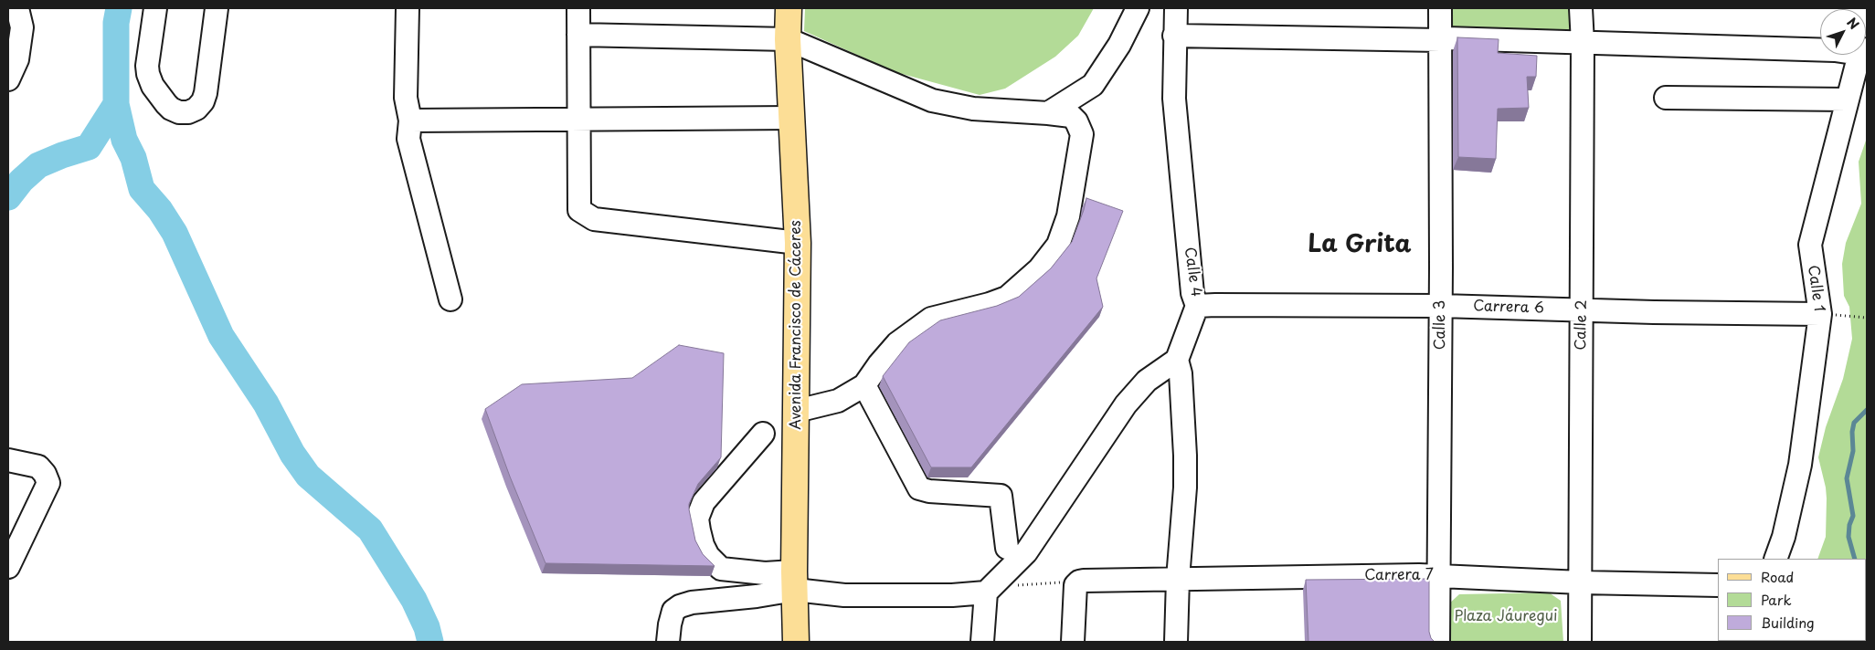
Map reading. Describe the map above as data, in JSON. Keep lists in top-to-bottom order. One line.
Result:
{"streets":{"main road":["Avenida Francisco de Cáceres"],"street":["Calle 4","Calle 1","Carrera 6","Calle 3","Calle 2","Carrera 7"]},"crossings":[["Calle 4","Carrera 6"],["Calle 1","Carrera 6"],["Carrera 6","Calle 3"],["Carrera 6","Calle 2"],["Calle 3","Carrera 7"],["Calle 2","Carrera 7"]],"districts":["La Grita"],"parks":["Plaza Jáuregui"],"legend":["Road","Park","Building"],"north":"top right"}
